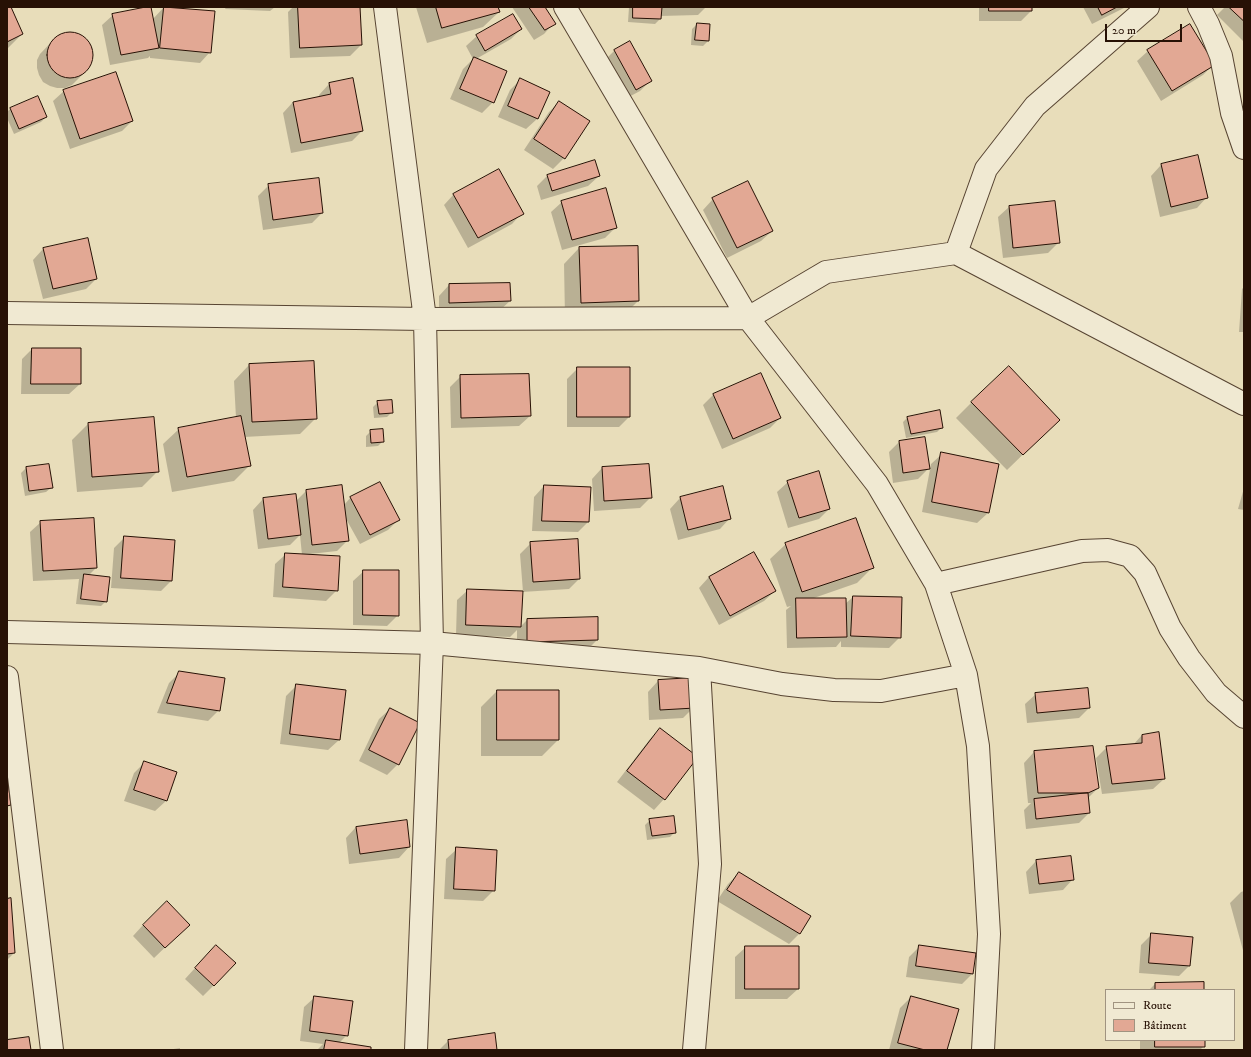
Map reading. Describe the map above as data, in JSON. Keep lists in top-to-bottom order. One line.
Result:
{"legend":["Route","Bâtiment"],"scale_bar":"20 m"}
